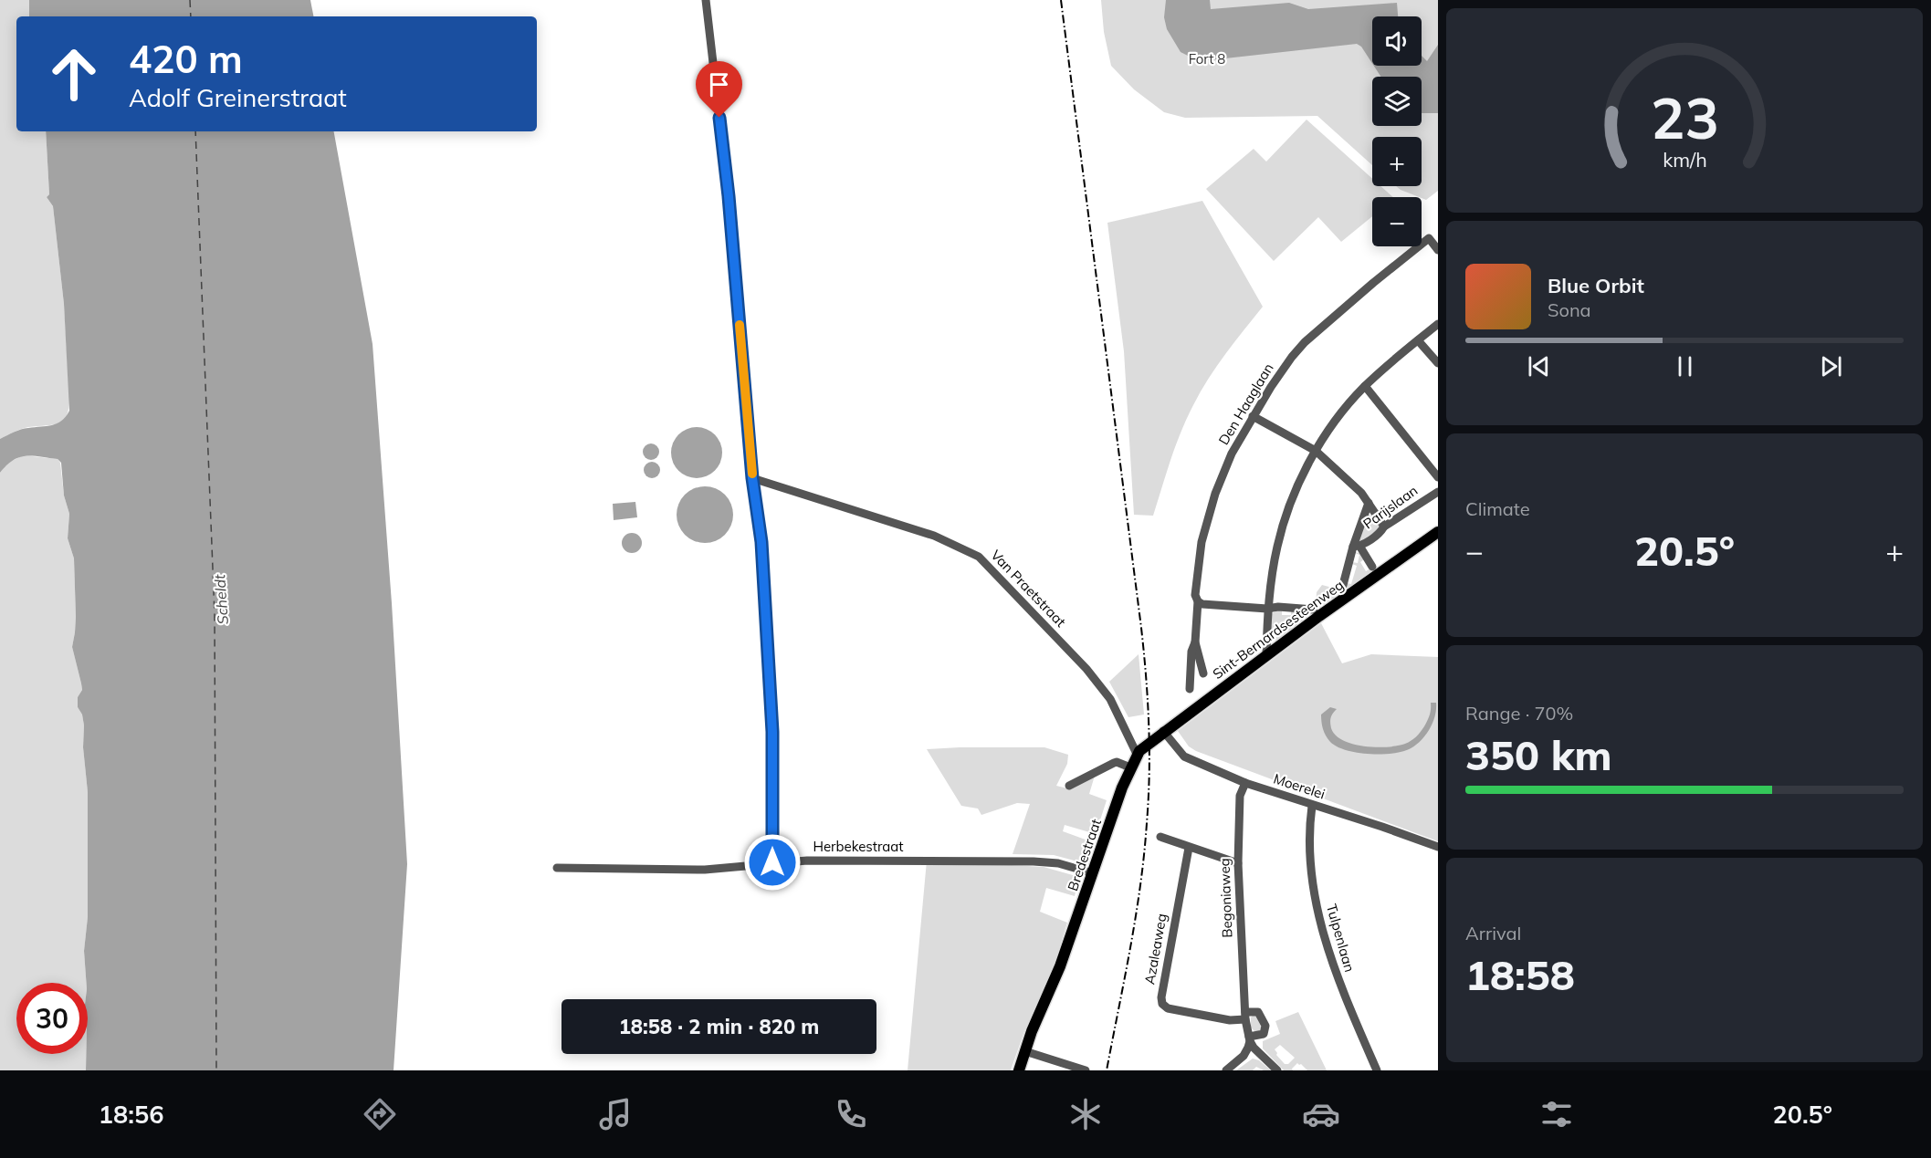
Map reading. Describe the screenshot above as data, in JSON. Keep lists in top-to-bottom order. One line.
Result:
{"streets":{"main road":["Sint-Bernardsesteenweg","Bredestraat"],"street":["Den Haaglaan","Parijslaan","Van Praetstraat","Moerelei","Herbekestraat","Begoniaweg","Tulpenlaan","Azaleaweg"]},"crossings":[["Van Praetstraat","Sint-Bernardsesteenweg"],["Van Praetstraat","Bredestraat"],["Sint-Bernardsesteenweg","Moerelei"],["Sint-Bernardsesteenweg","Bredestraat"],["Moerelei","Begoniaweg"],["Moerelei","Tulpenlaan"],["Herbekestraat","Bredestraat"],["Begoniaweg","Azaleaweg"]],"water":["Scheldt"],"parks":["Fort 8"],"page":{"map_buttons":["+","−"],"turn":["420 m","Adolf Greinerstraat"],"song":["Blue Orbit","Sona"],"tile":["Climate",["Range · 70%","350 km"],["Arrival","18:58"]],"heat":["−","20.5°","+"],"limit":"30","trip":"18:58 · 2 min · 820 m","tabs":["18:56","20.5°"],"gauge":["23","km/h"]}}
